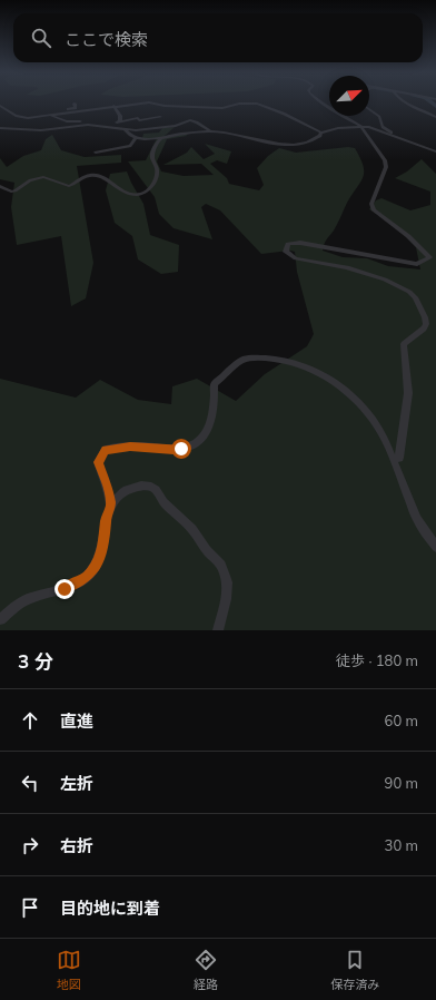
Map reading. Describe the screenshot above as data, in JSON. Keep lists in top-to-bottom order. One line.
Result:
{"north":"top right","page":{"search":"ここで検索","heading":["3 分","徒歩 · 180 m"],"list":[["直進","60 m"],["左折","90 m"],["右折","30 m"],"目的地に到着"],"nav":["地図","経路","保存済み"]}}
